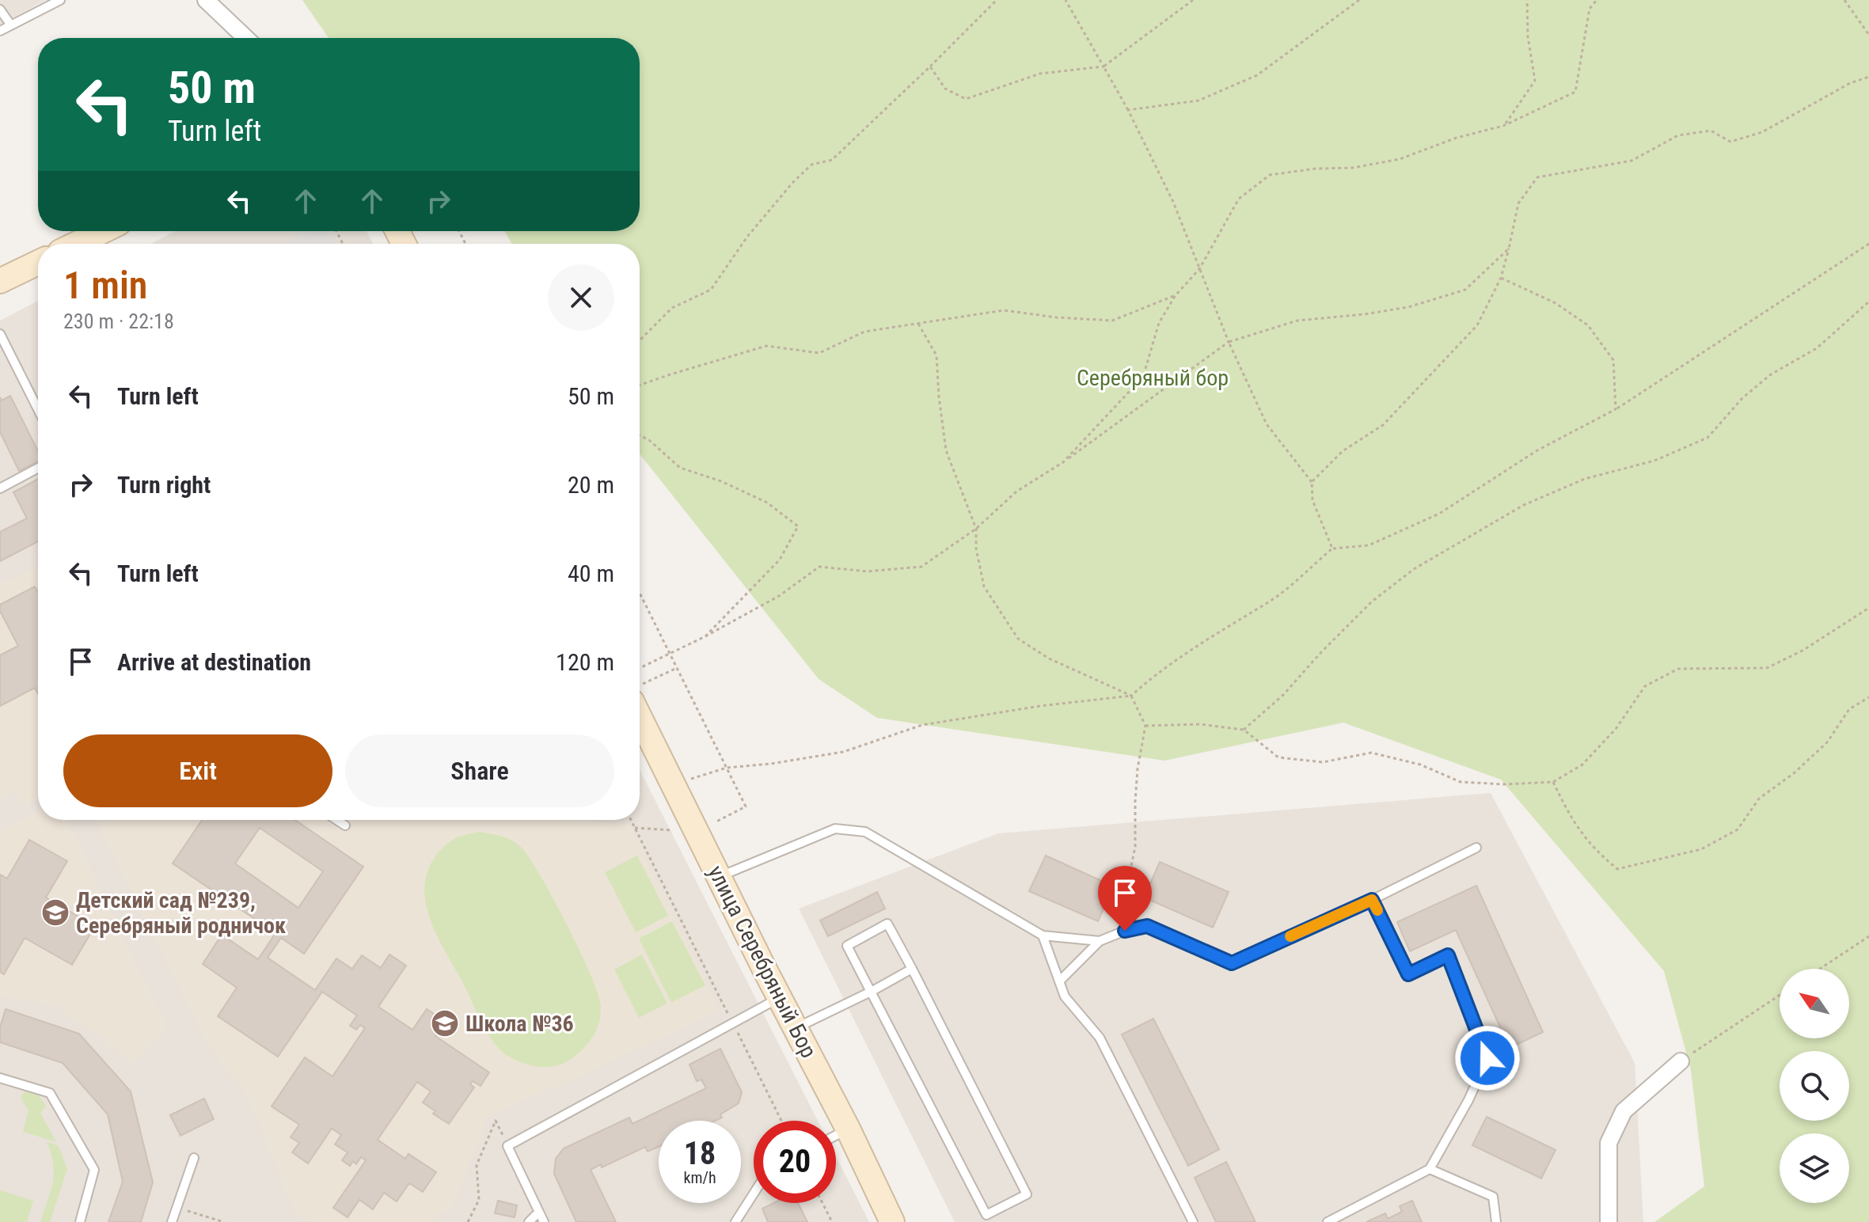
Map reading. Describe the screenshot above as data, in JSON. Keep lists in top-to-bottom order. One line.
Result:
{"streets":{"street":["улица Серебряный Бор"]},"parks":["Серебряный бор"],"places":{"school or university":["Детский сад №239, Серебряный родничок","Школа №36"]},"north":"top left","page":{"turn":["50 m","Turn left"],"heading":["1 min","230 m · 22:18"],"list":[{"name":"Turn left","value":"50 m"},{"name":"Turn right","value":"20 m"},{"name":"Turn left","value":"40 m"},{"name":"Arrive at destination","value":"120 m"}],"buttons":["Exit","Share"],"speed":"18 km/h","limit":"20"}}
